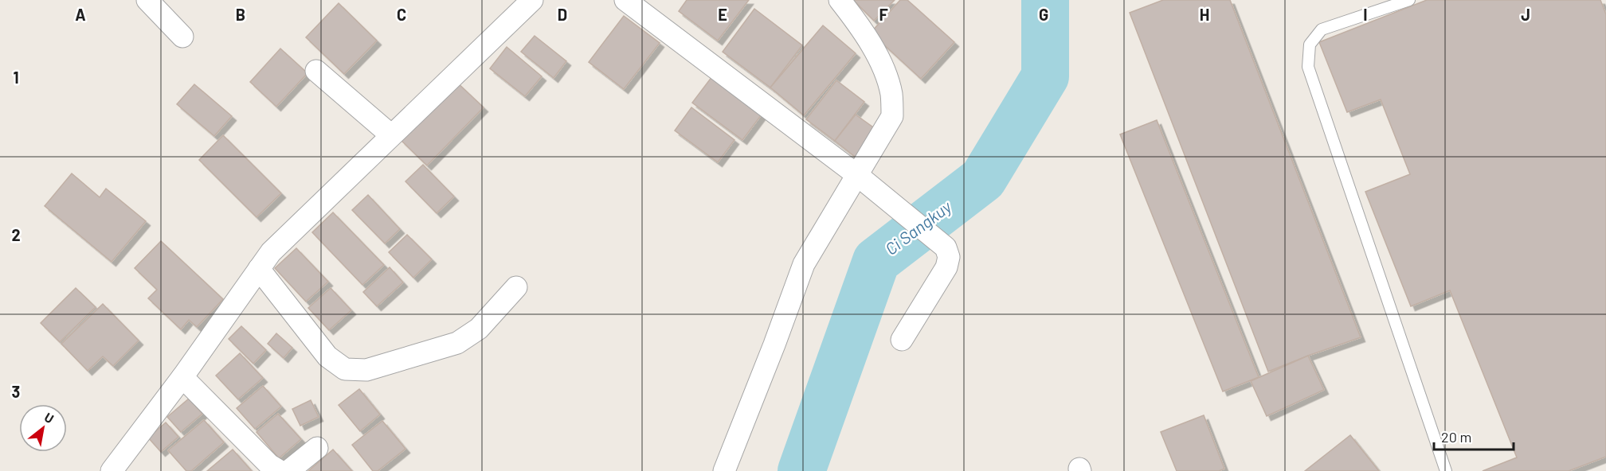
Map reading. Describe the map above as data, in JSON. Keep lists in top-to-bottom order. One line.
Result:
{"water":["Ci Sangkuy"],"scale_bar":"20 m","north":"top right","grid":{"columns":["A","B","C","D","E","F","G","H","I","J"],"rows":["1","2","3"]}}
